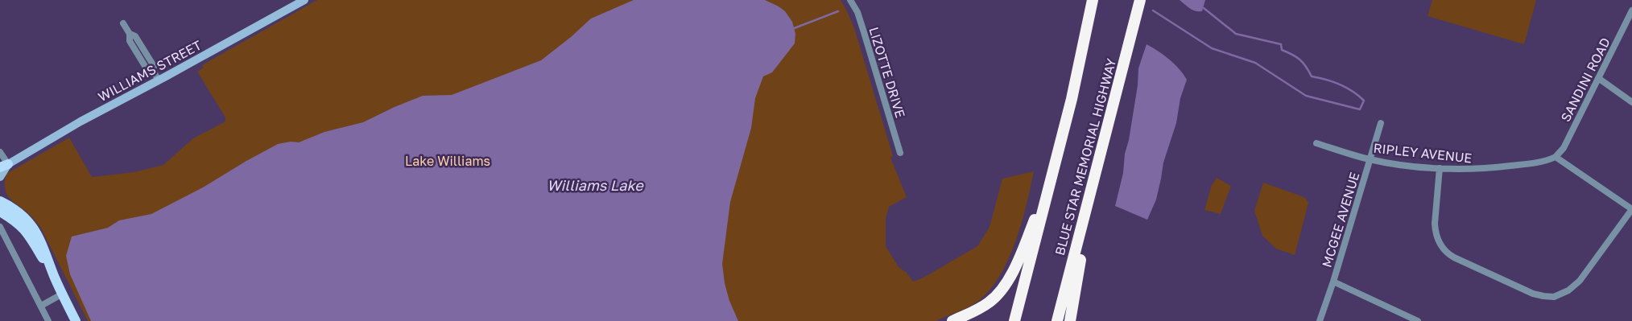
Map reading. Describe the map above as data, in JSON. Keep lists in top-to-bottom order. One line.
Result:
{"streets":{"highway":["BLUE STAR MEMORIAL HIGHWAY"],"main road":["WILLIAMS STREET"],"street":["LIZOTTE DRIVE","SANDINI ROAD","RIPLEY AVENUE","MCGEE AVENUE"]},"crossings":[["SANDINI ROAD","RIPLEY AVENUE"],["RIPLEY AVENUE","MCGEE AVENUE"]],"water":["Williams Lake"],"parks":["Lake Williams"]}
